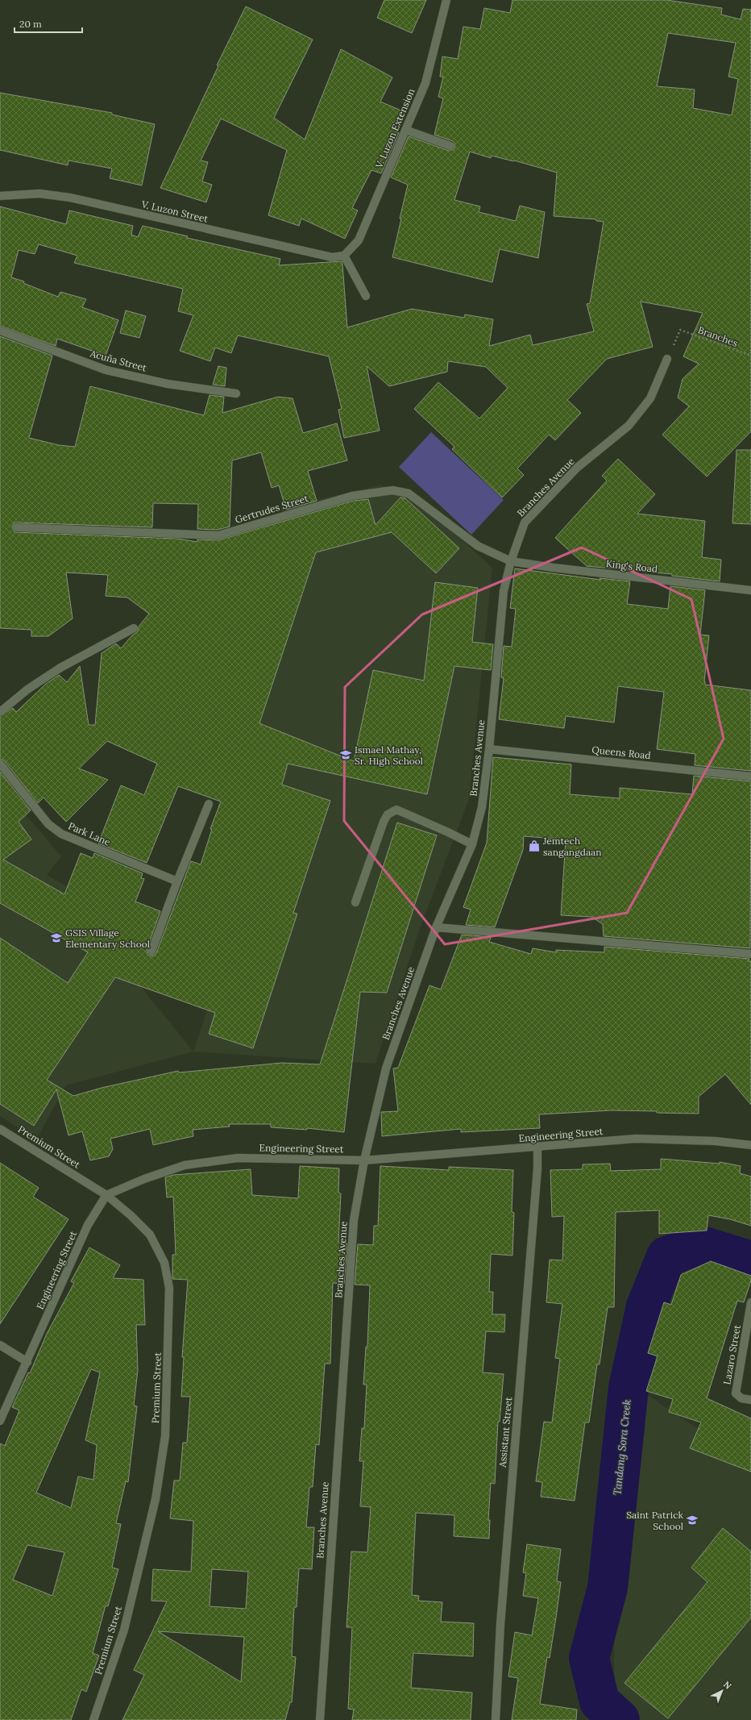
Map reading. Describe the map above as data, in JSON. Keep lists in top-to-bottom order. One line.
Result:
{"streets":{"street":["V. Luzon Extension","V. Luzon Street","Acuña Street","Branches Avenue","Gertrudes Street","King's Road","Queens Road","Park Lane","Engineering Street","Premium Street","Lazaro Street","Assistant Street"],"path":["Branches"]},"crossings":[["V. Luzon Extension","V. Luzon Street"],["Branches Avenue","Gertrudes Street"],["Branches Avenue","King's Road"],["Branches Avenue","Queens Road"],["Branches Avenue","Engineering Street"],["Gertrudes Street","King's Road"],["Engineering Street","Premium Street"],["Engineering Street","Assistant Street"]],"water":["Tandang Sora Creek"],"places":{"school or university":["Ismael Mathay, Sr. High School","GSIS Village Elementary School","Saint Patrick School"],"shop":["Jemtech sangangdaan"]},"scale_bar":"20 m","north":"top right"}
